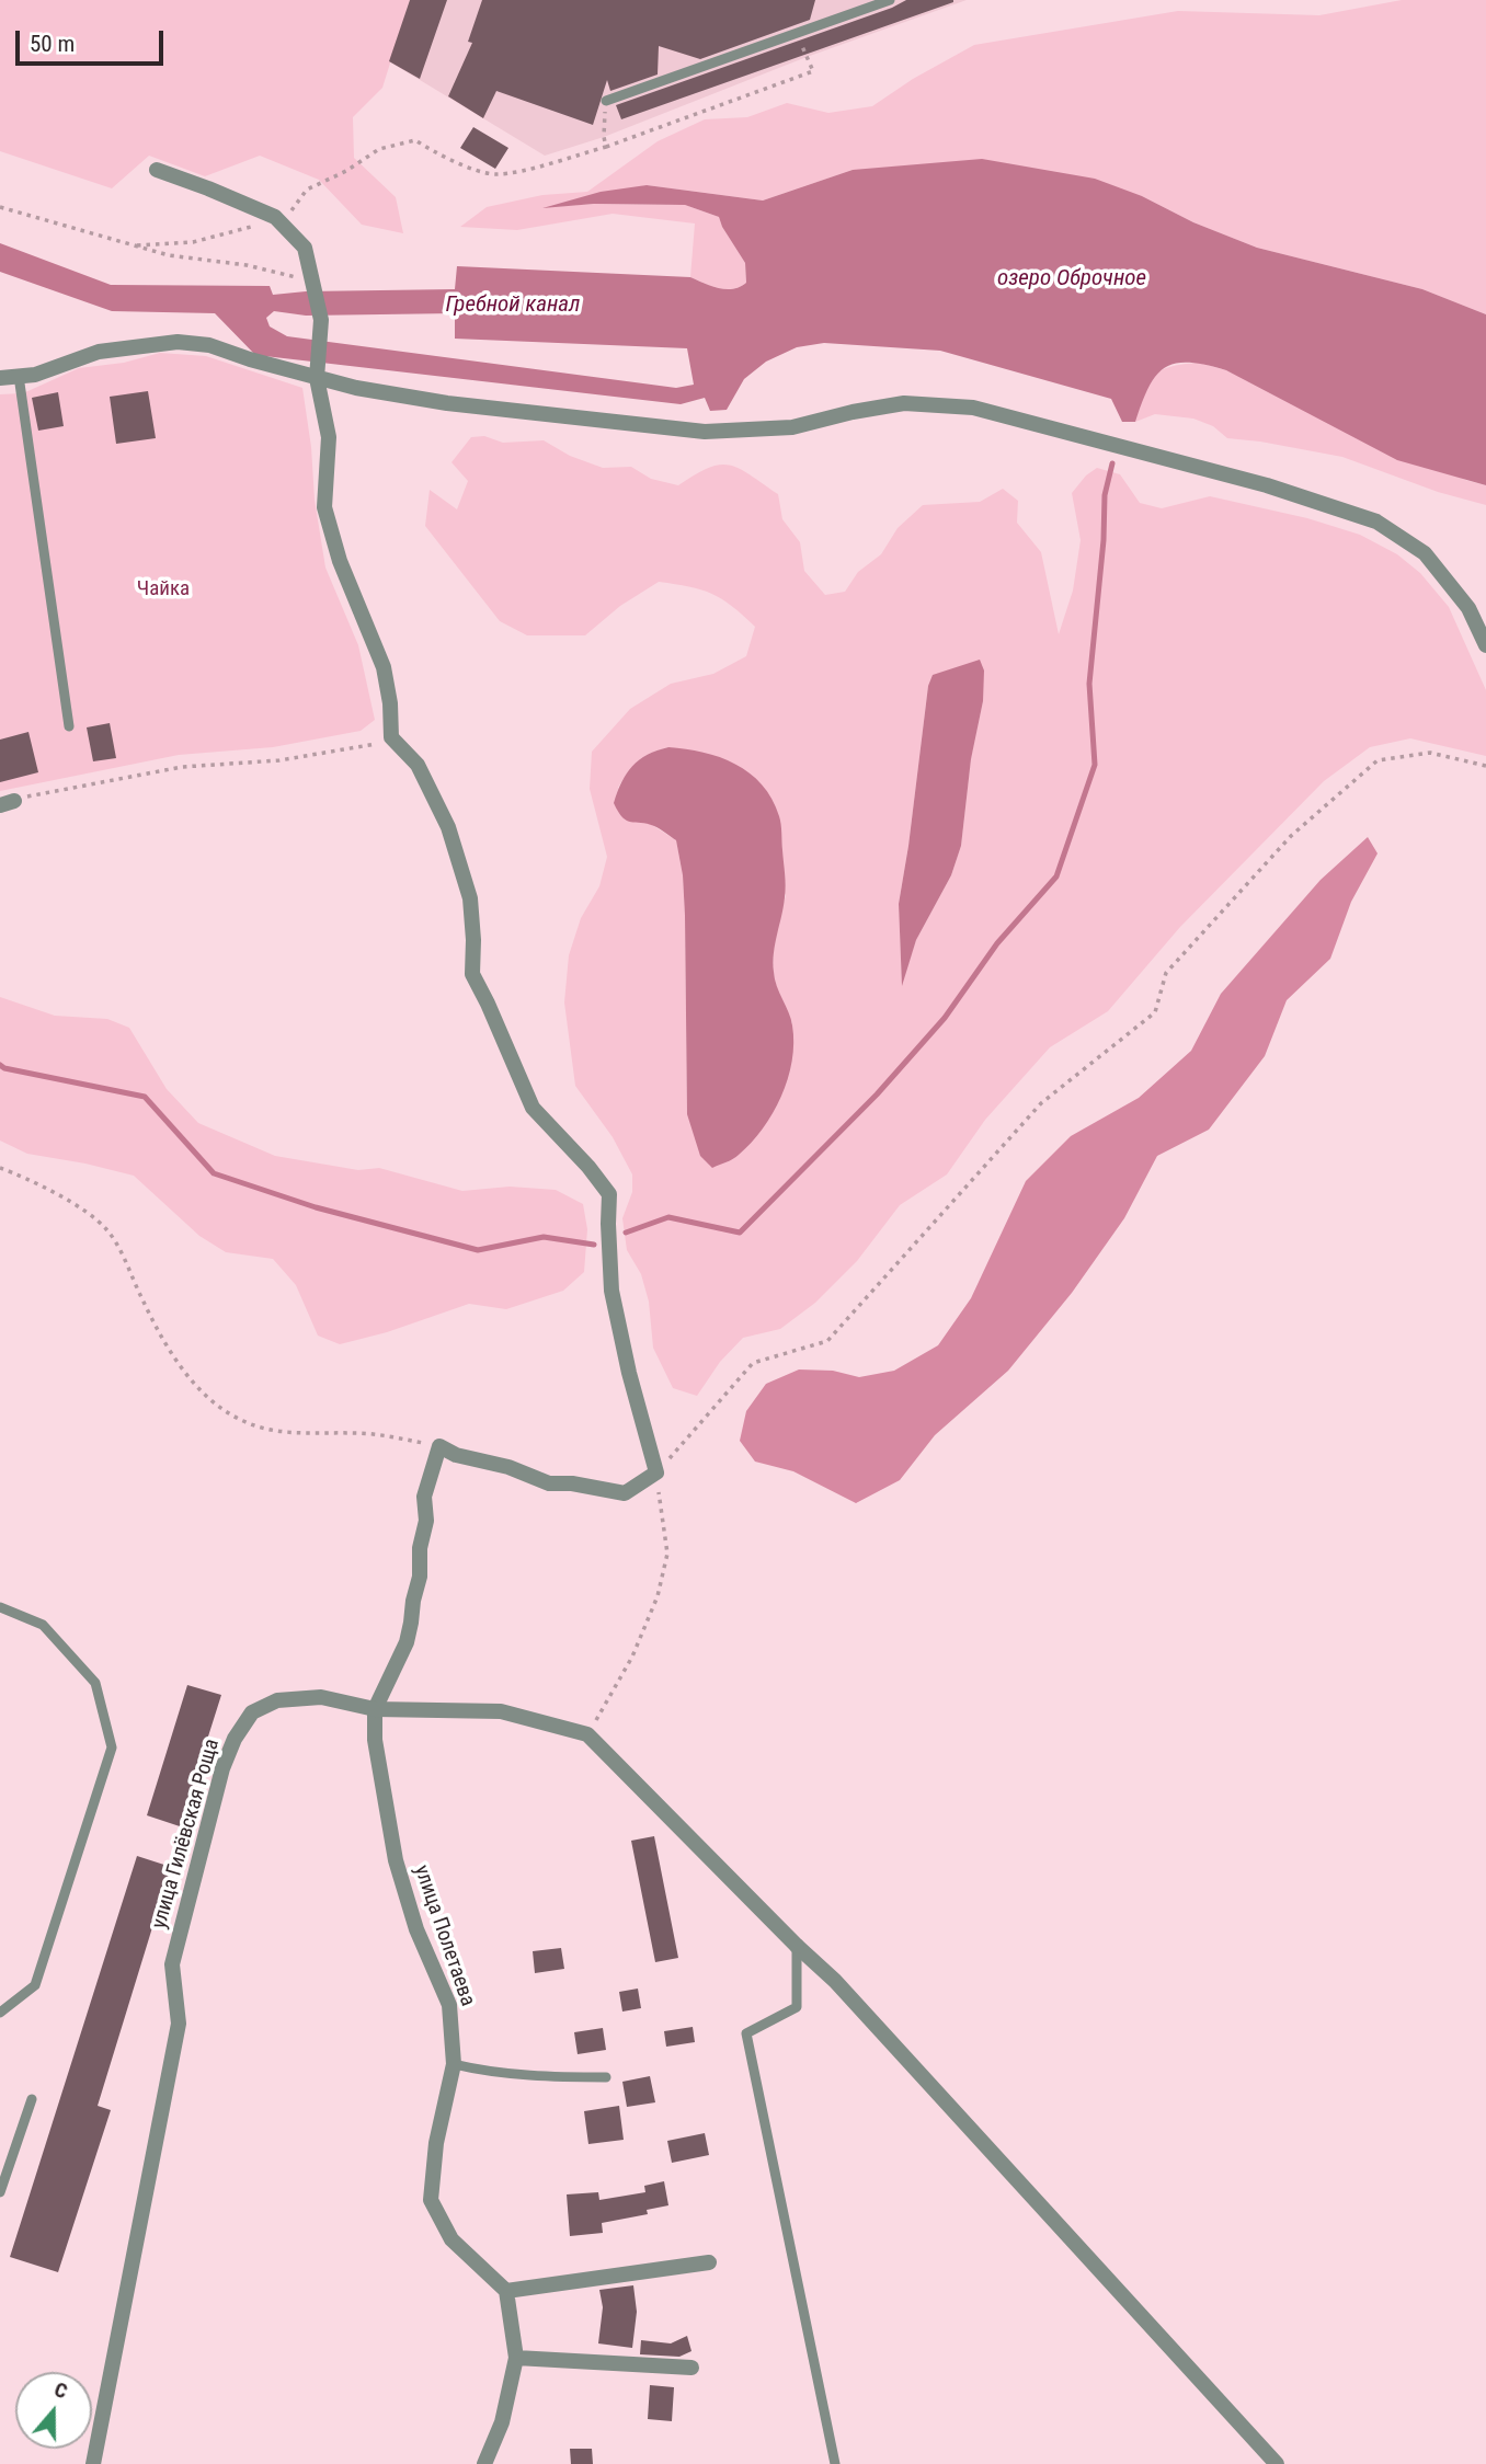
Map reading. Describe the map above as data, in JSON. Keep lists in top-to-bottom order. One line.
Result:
{"streets":{"street":["улица Гилёвская Роща","улица Полетаева"]},"crossings":[["улица Гилёвская Роща","улица Полетаева"]],"water":["озеро Оброчное","Гребной канал"],"parks":["Чайка"],"scale_bar":"50 m","north":"top"}
